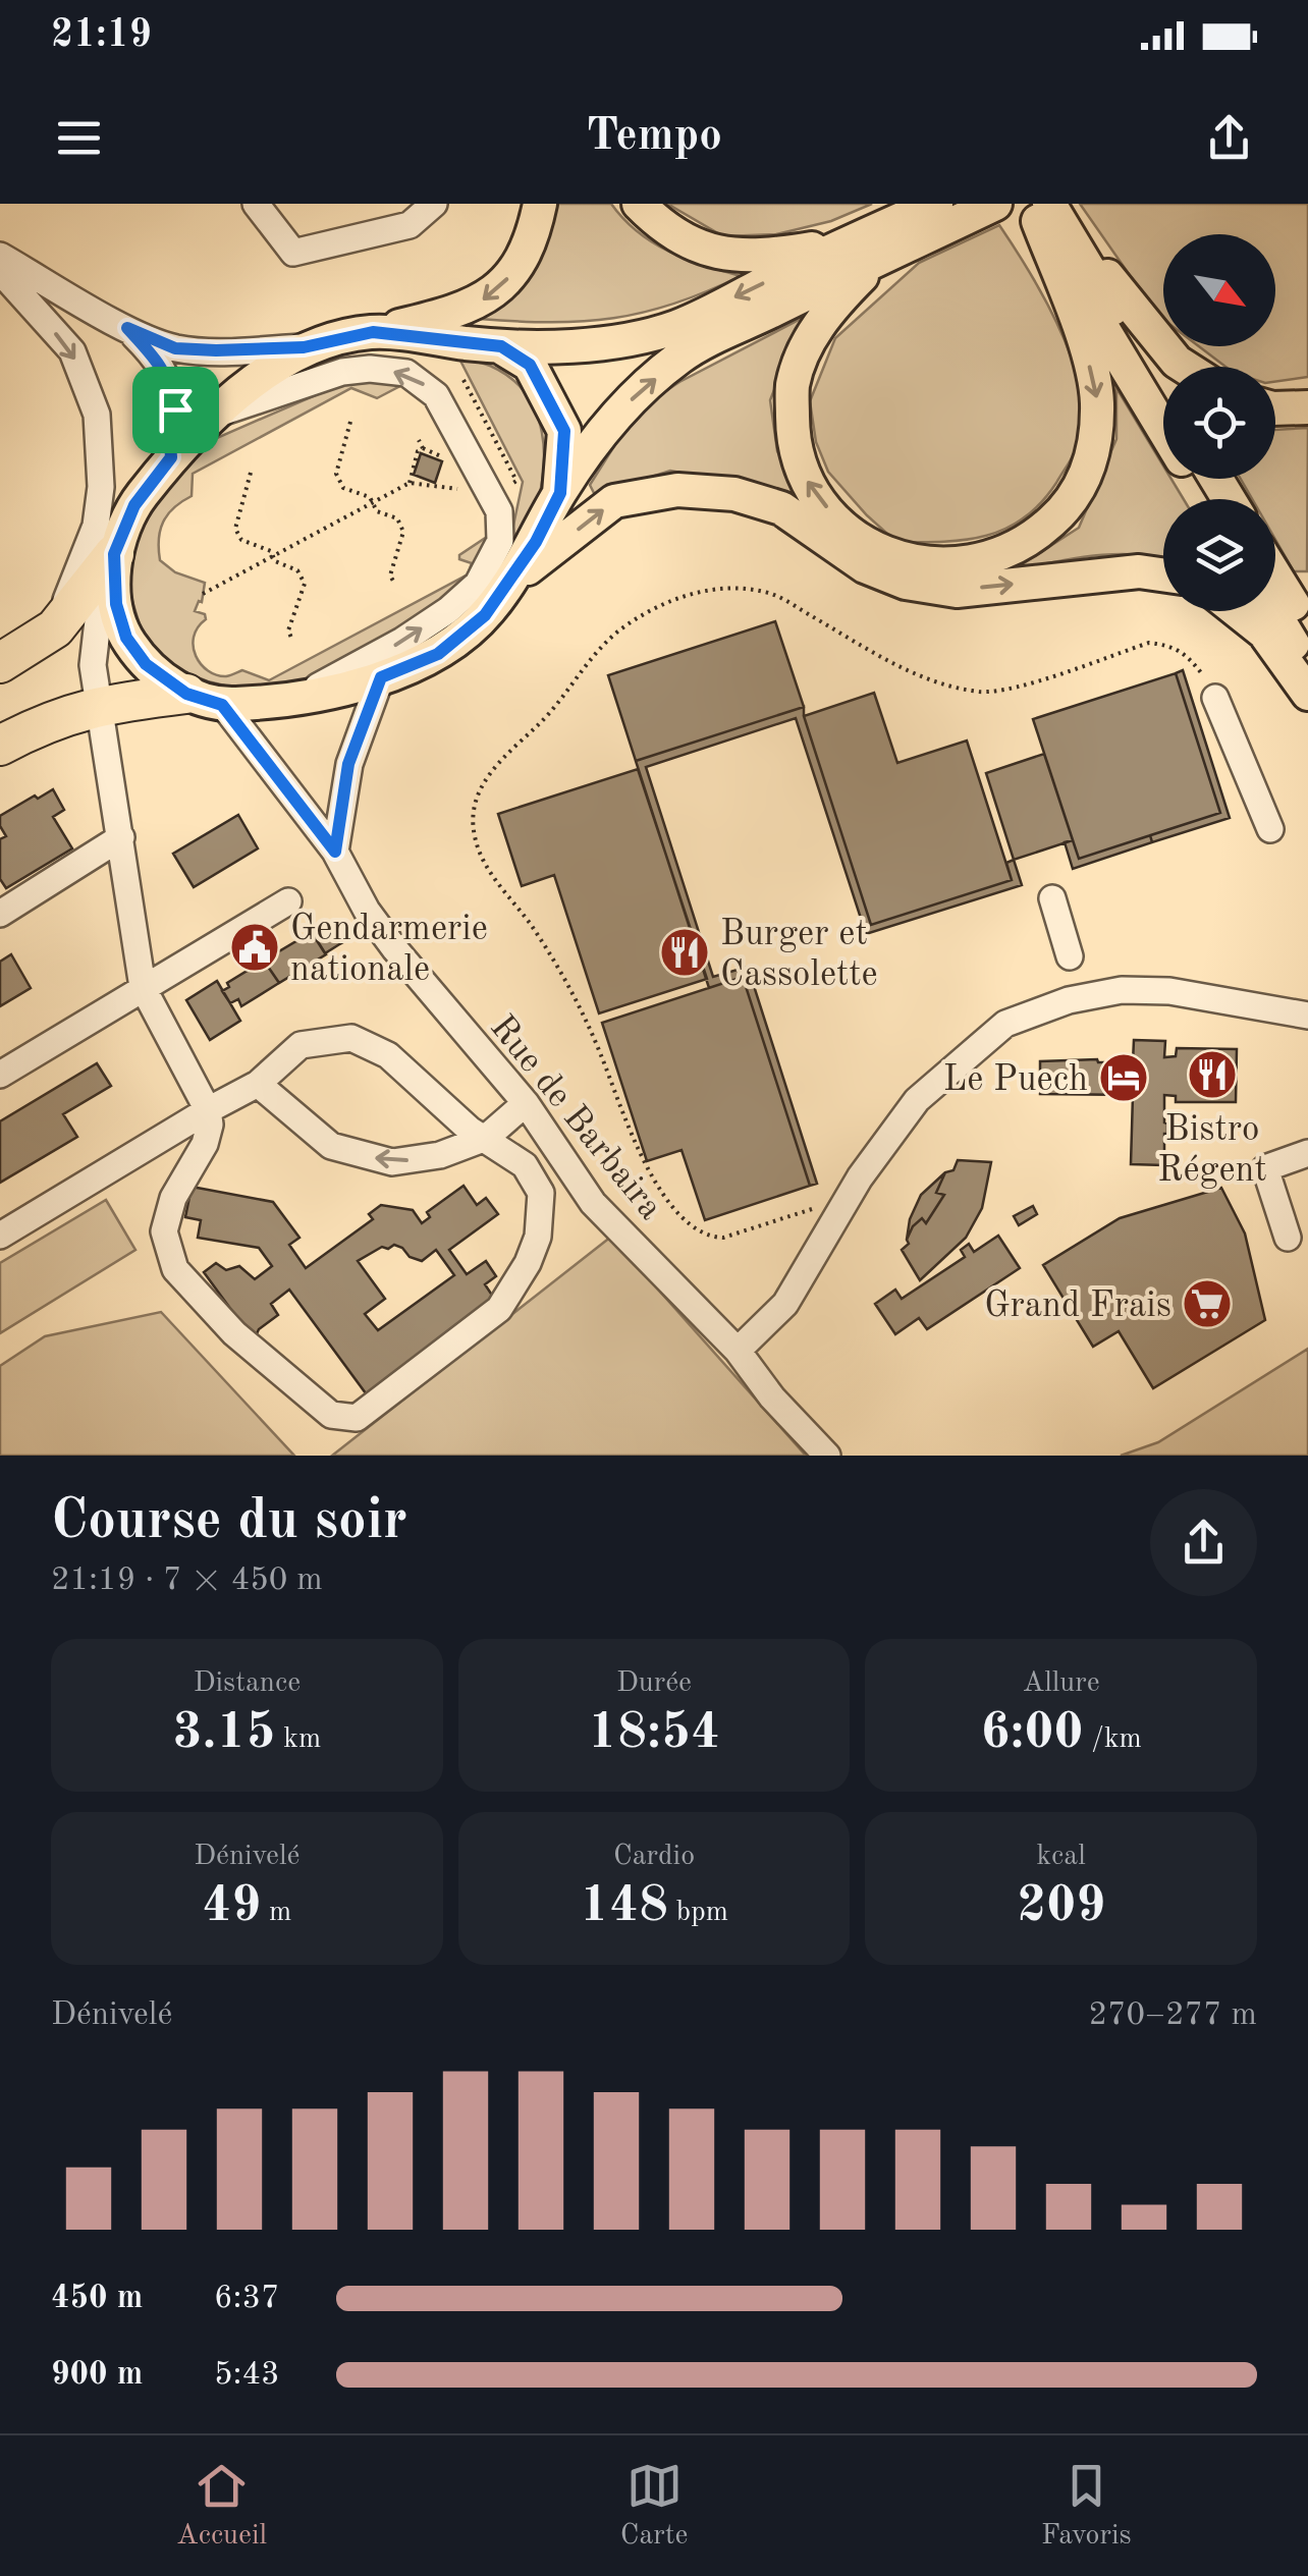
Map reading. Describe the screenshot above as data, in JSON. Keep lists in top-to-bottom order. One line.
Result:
{"streets":{"street":["Rue de Barbaira"]},"places":{"public building":["Gendarmerie nationale"],"restaurant":["Burger et Cassolette","Bistro Régent"],"hotel":["Le Puech"],"supermarket":["Grand Frais"]},"north":"bottom right","page":{"status":"21:19","header":"Tempo","heading":["Course du soir","21:19 · 7 × 450 m"],"stats":[["Distance","3.15 km"],["Durée","18:54"],["Allure","6:00 /km"],["Dénivelé","49 m"],["Cardio","148 bpm"],["kcal","209"]],"chart":["Dénivelé","270–277 m"],"list":[{"name":"450 m","note":"6:37"},{"name":"900 m","note":"5:43"}],"tabs":["Accueil","Carte","Favoris"]}}
